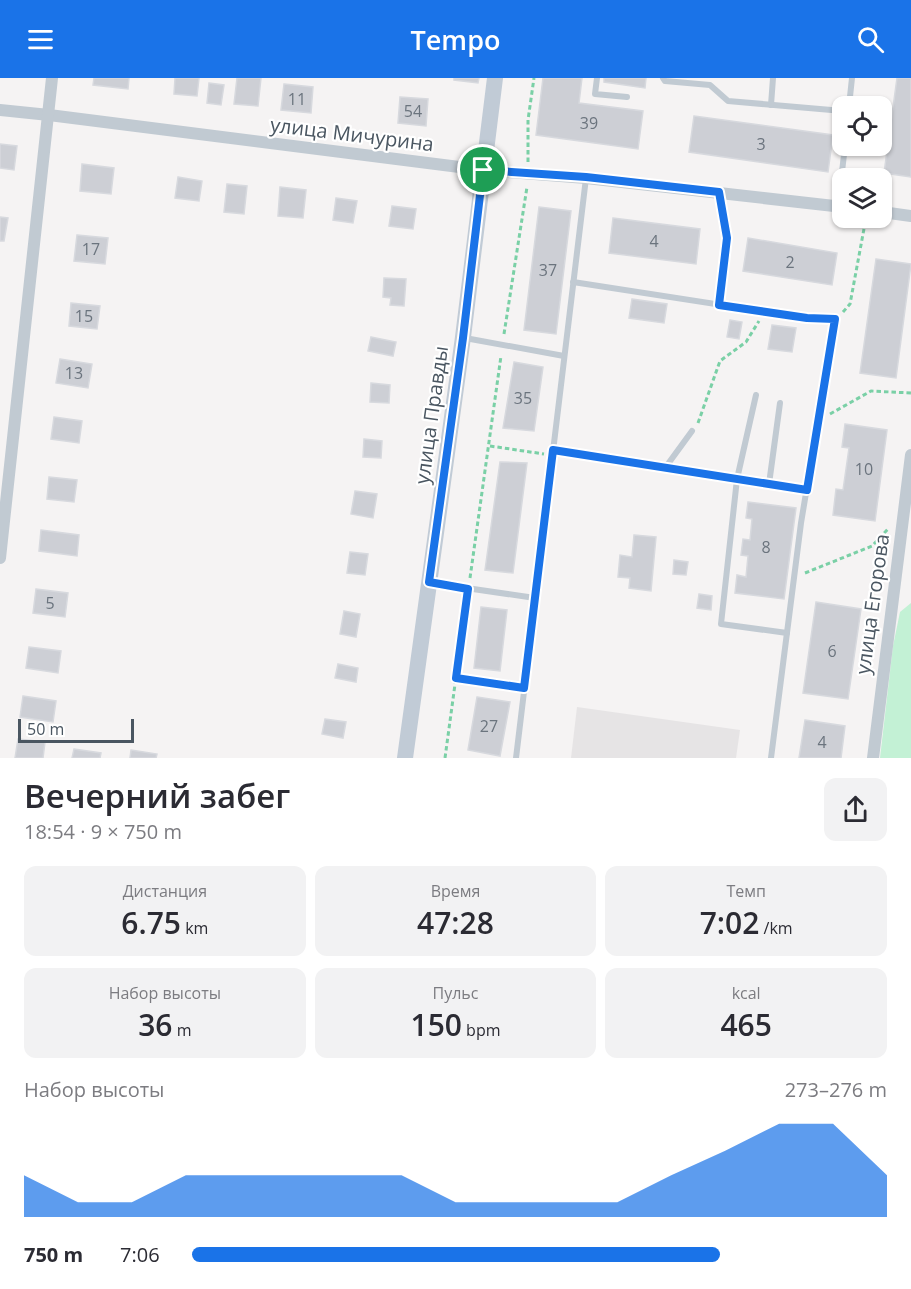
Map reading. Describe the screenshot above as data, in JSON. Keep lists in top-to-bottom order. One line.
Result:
{"streets":{"street":["улица Мичурина","улица Правды","улица Егорова"]},"crossings":[["улица Мичурина","улица Правды"]],"house_numbers":["11","54","39","3","4","17","2","37","15","13","35","10","8","5","6","27","4"],"scale_bar":"50 m","page":{"header":"Tempo","scale":"50 m","heading":["Вечерний забег","18:54 · 9 × 750 m"],"stats":[["Дистанция","6.75 km"],["Время","47:28"],["Темп","7:02 /km"],["Набор высоты","36 m"],["Пульс","150 bpm"],["kcal","465"]],"chart":["Набор высоты","273–276 m"],"list":[{"name":"750 m","note":"7:06"}]}}
